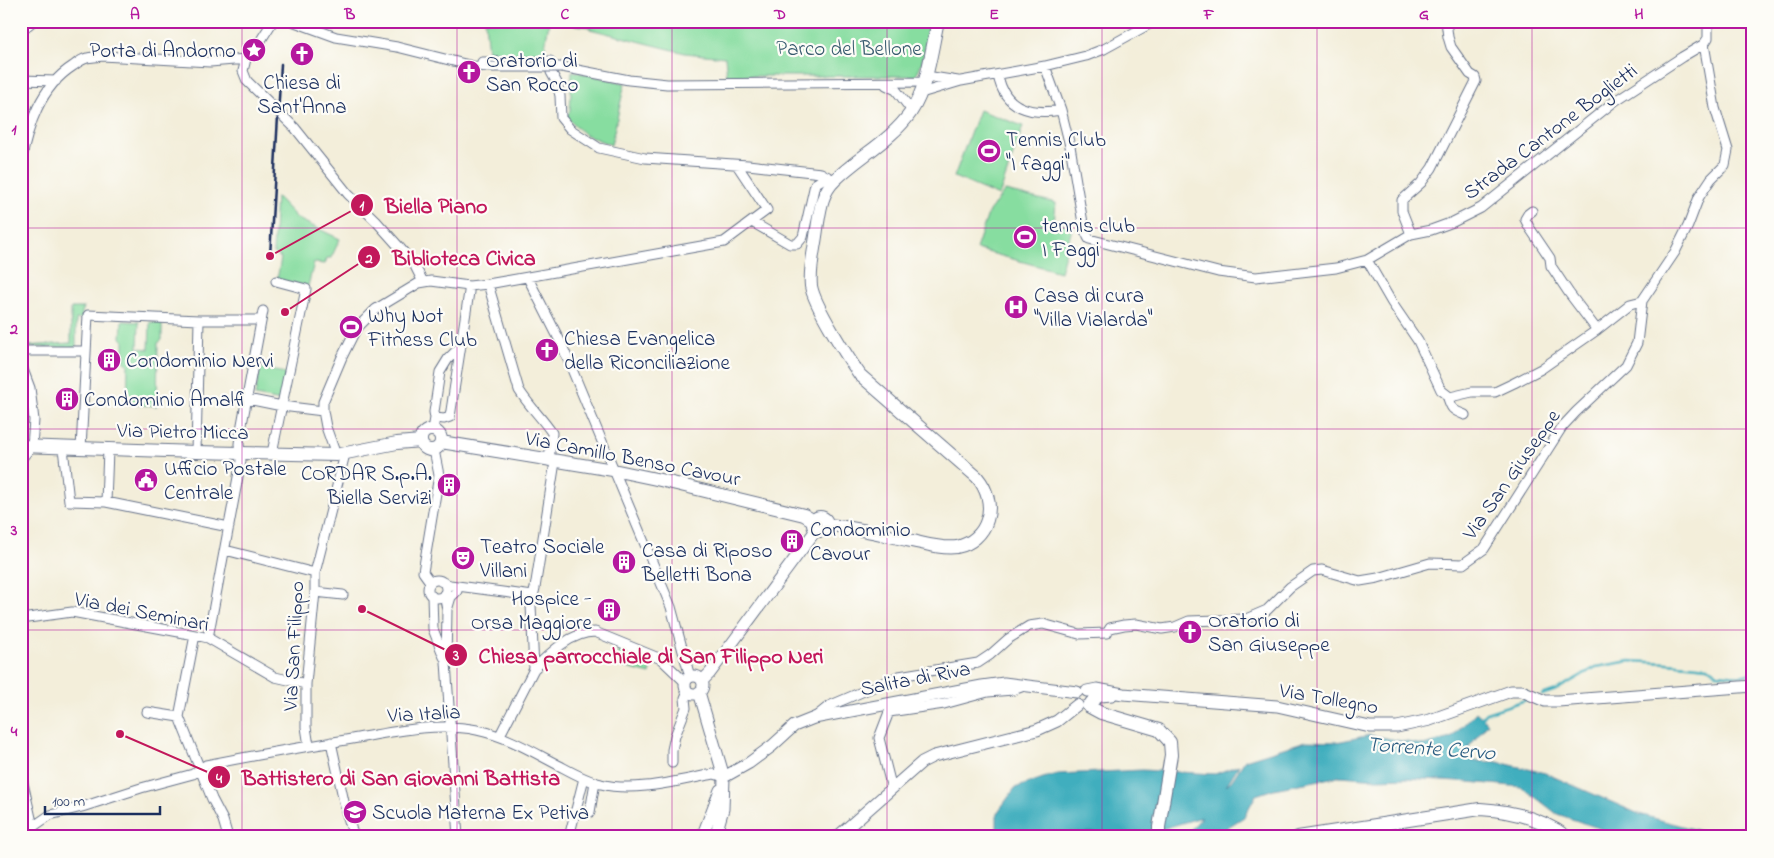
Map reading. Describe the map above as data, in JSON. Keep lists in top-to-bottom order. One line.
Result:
{"streets":{"main road":["Via Pietro Micca","Via Camillo Benso Cavour"],"street":["Strada Cantone Boglietti","Via San Giuseppe","Via dei Seminari","Via San Filippo","Salita di Riva","Via Tollegno","Via Italia"]},"crossings":[["Strada Cantone Boglietti","Via San Giuseppe"],["Via Pietro Micca","Via San Filippo"],["Via San Giuseppe","Salita di Riva"],["Via dei Seminari","Via San Filippo"],["Via San Filippo","Via Italia"],["Salita di Riva","Via Tollegno"]],"water":["Torrente Cervo"],"parks":["Parco del Bellone"],"places":{"place":["Porta di Andorno"],"church":["Chiesa di Sant'Anna","Oratorio di San Rocco","Chiesa Evangelica della Riconciliazione","Oratorio di San Giuseppe"],"sports":["Tennis Club \"I faggi\"","tennis club I Faggi","Why Not Fitness Club"],"other":["Biella Piano","Biblioteca Civica","Chiesa parrocchiale di San Filippo Neri","Battistero di San Giovanni Battista"],"hospital":["Casa di cura \"Villa Vialarda\""],"building":["Condominio Nervi","Condominio Amalfi","CORDAR S.p.A. Biella Servizi","Condominio Cavour","Casa di Riposo Belletti Bona","Hospice - Orsa Maggiore"],"public building":["Ufficio Postale Centrale"],"theatre":["Teatro Sociale Villani"],"school or university":["Scuola Materna Ex Petiva"]},"scale_bar":"100 m","grid":{"columns":["A","B","C","D","E","F","G","H"],"rows":["1","2","3","4"]}}
